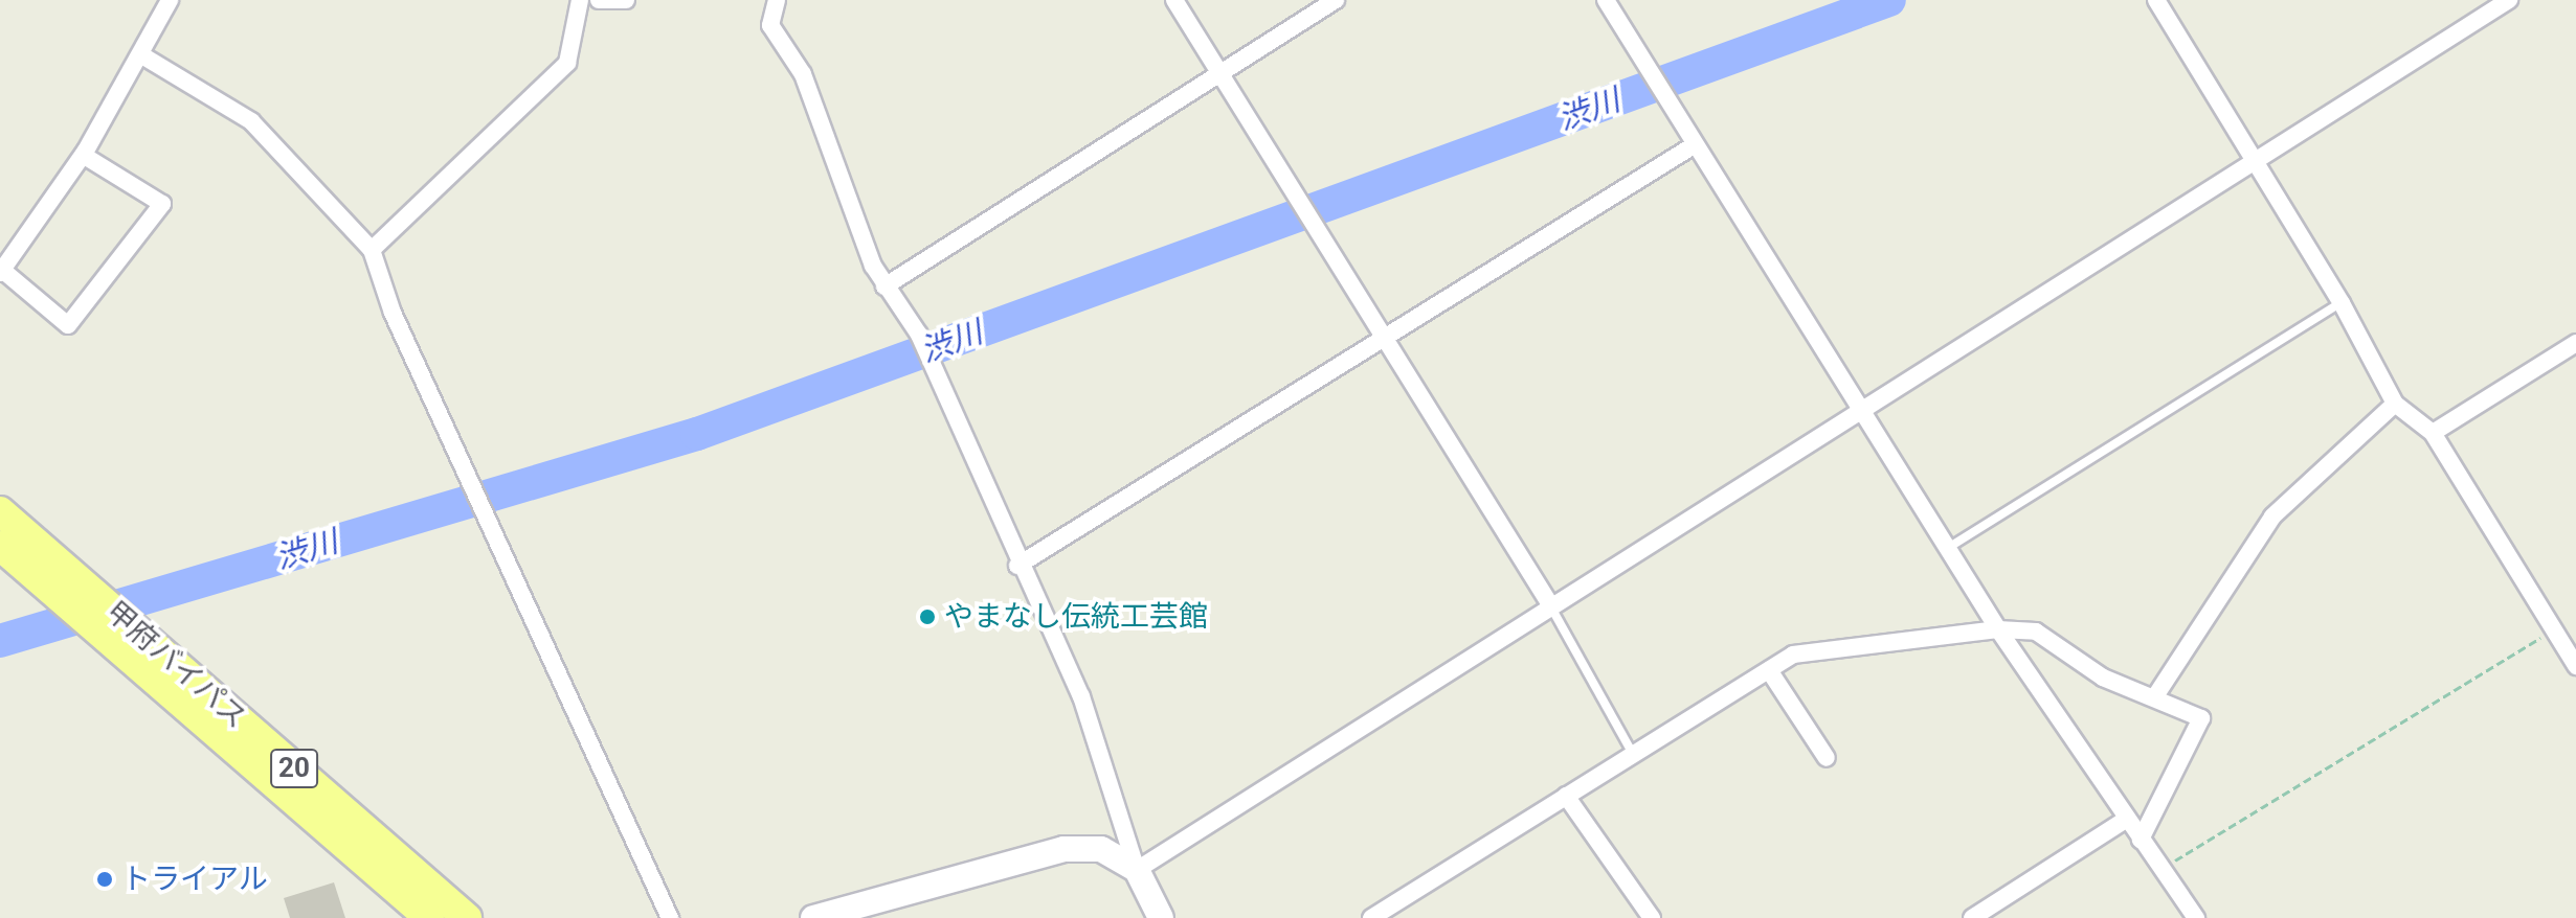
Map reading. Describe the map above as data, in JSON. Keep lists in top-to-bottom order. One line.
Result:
{"streets":{"highway":["甲府バイパス","20"]},"water":["渋川"],"places":["やまなし伝統工芸館","トライアル"]}
